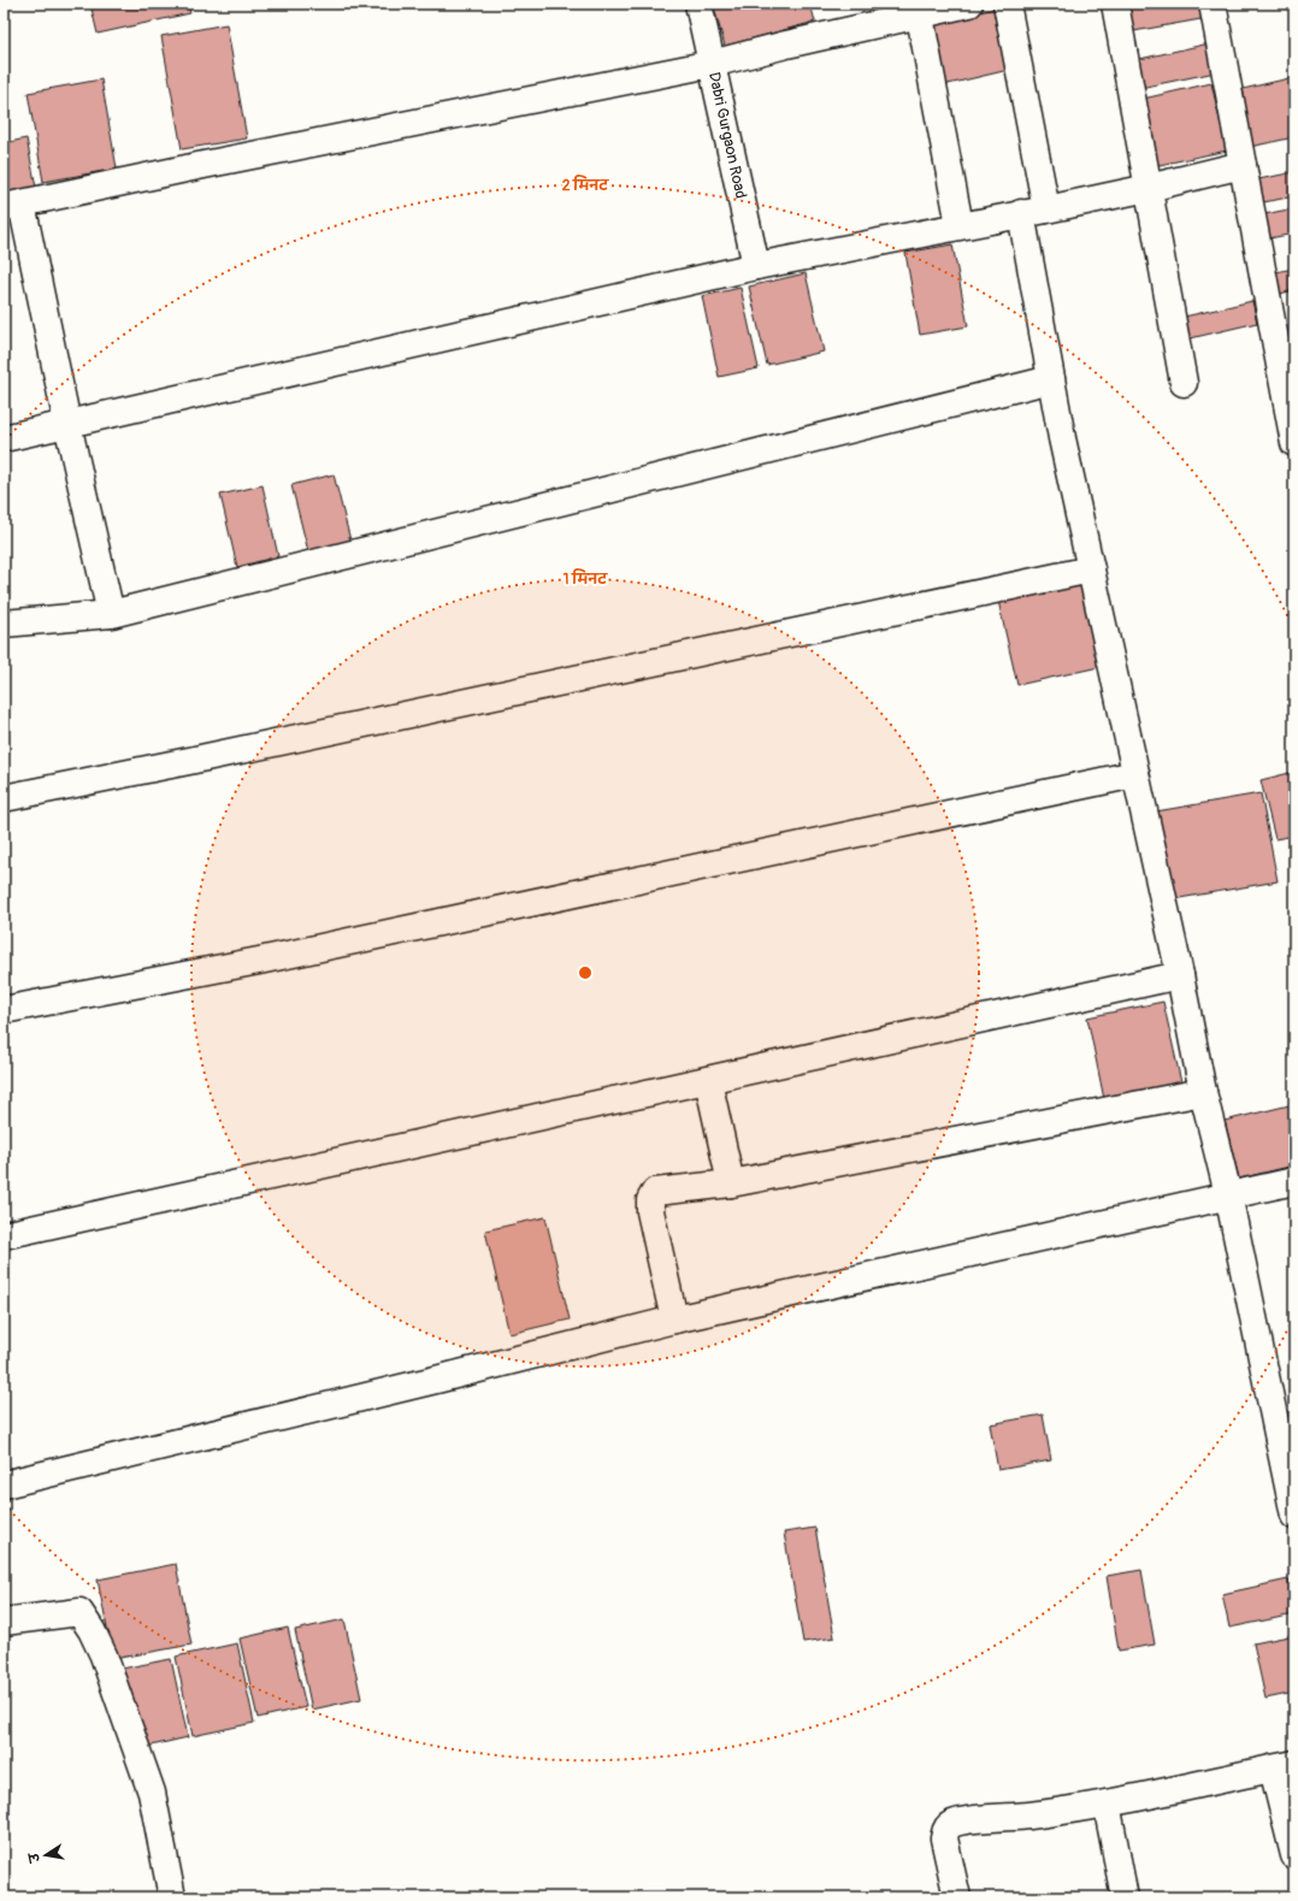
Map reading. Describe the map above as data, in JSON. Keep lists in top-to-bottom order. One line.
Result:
{"streets":{"street":["Dabri Gurgaon Road"]},"north":"left","rings":["2 मिनट","1 मिनट"]}
